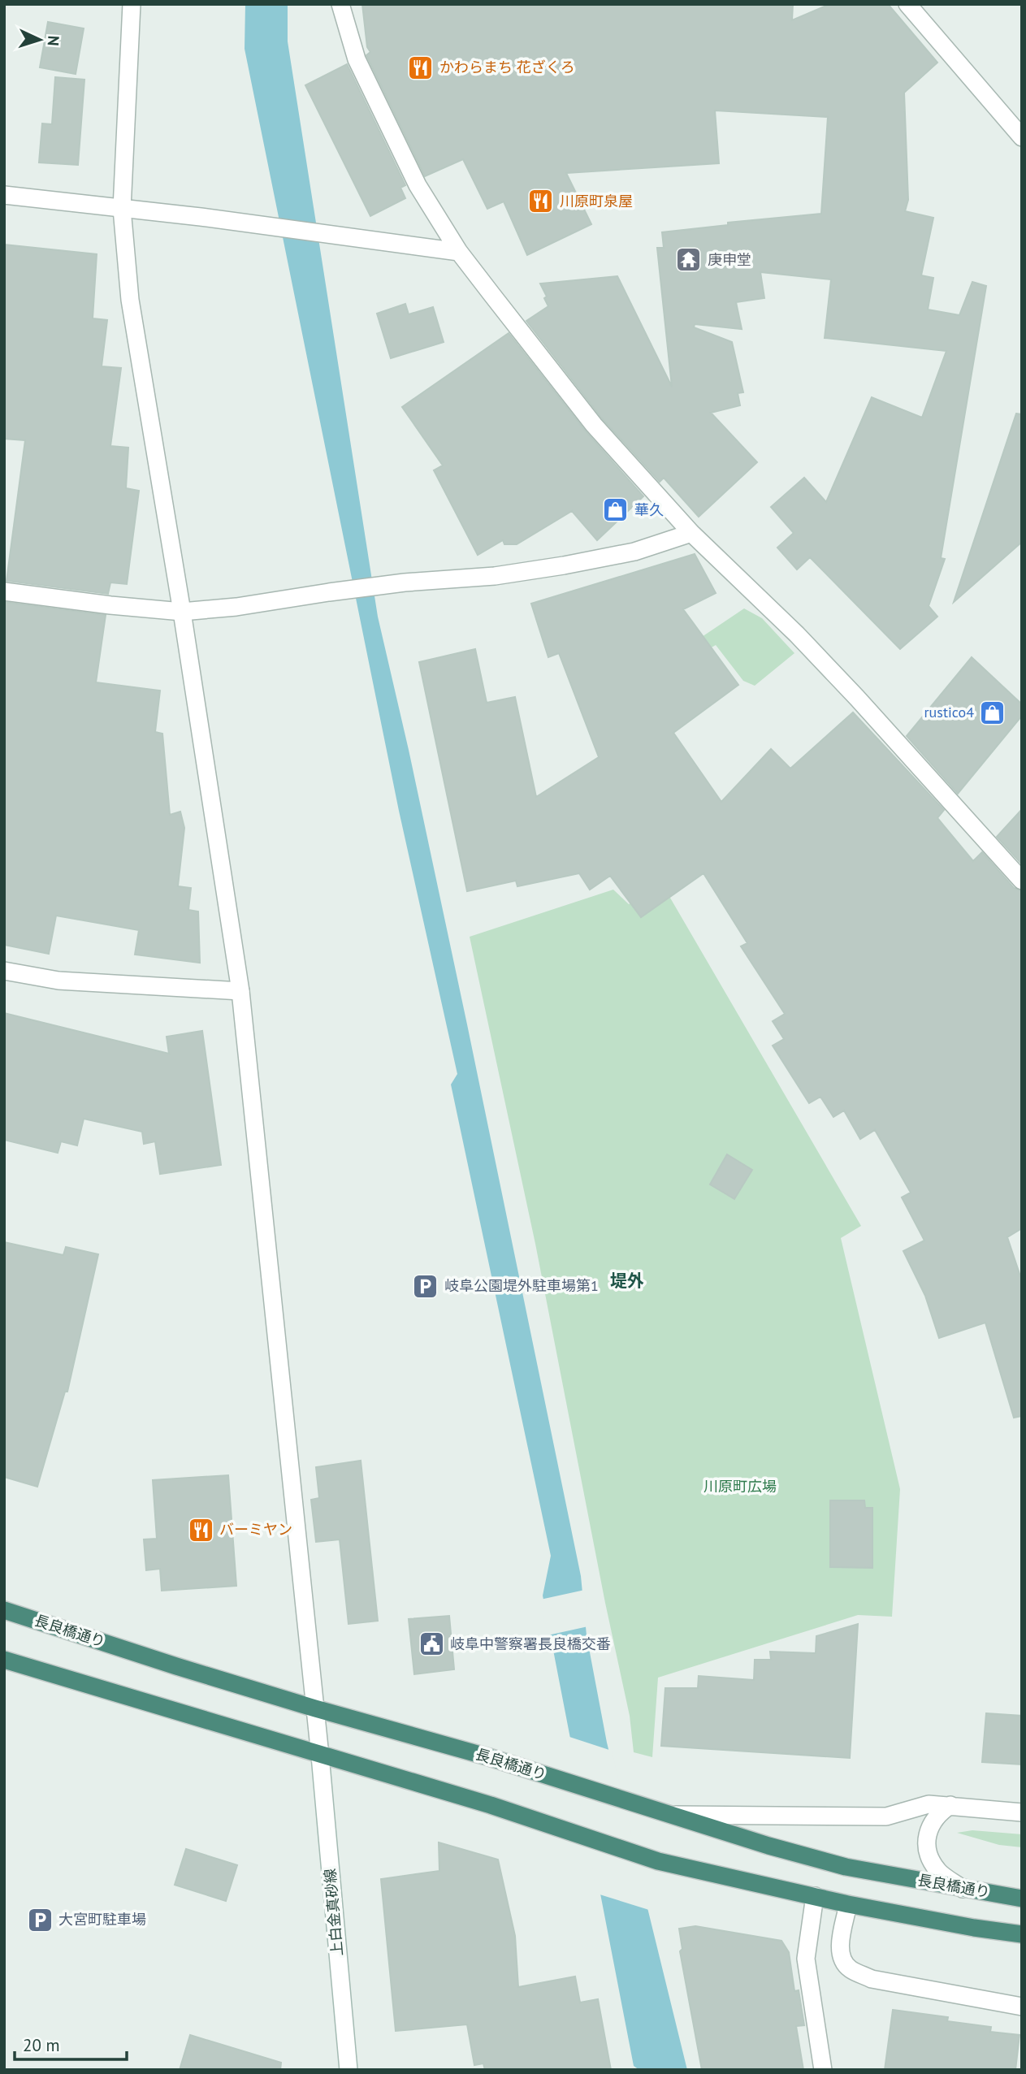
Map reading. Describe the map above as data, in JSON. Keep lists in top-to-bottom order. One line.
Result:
{"streets":{"highway":["長良橋通り"],"street":["上白金真砂線"]},"crossings":[["長良橋通り","上白金真砂線"]],"districts":["堤外"],"parks":["川原町広場"],"places":{"restaurant":["かわらまち 花ざくろ","川原町泉屋","バーミヤン"],"temple":["庚申堂"],"shop":["華久","rustico4"],"parking":["岐阜公園堤外駐車場第1","大宮町駐車場"],"public building":["岐阜中警察署長良橋交番"]},"scale_bar":"20 m","north":"right"}
